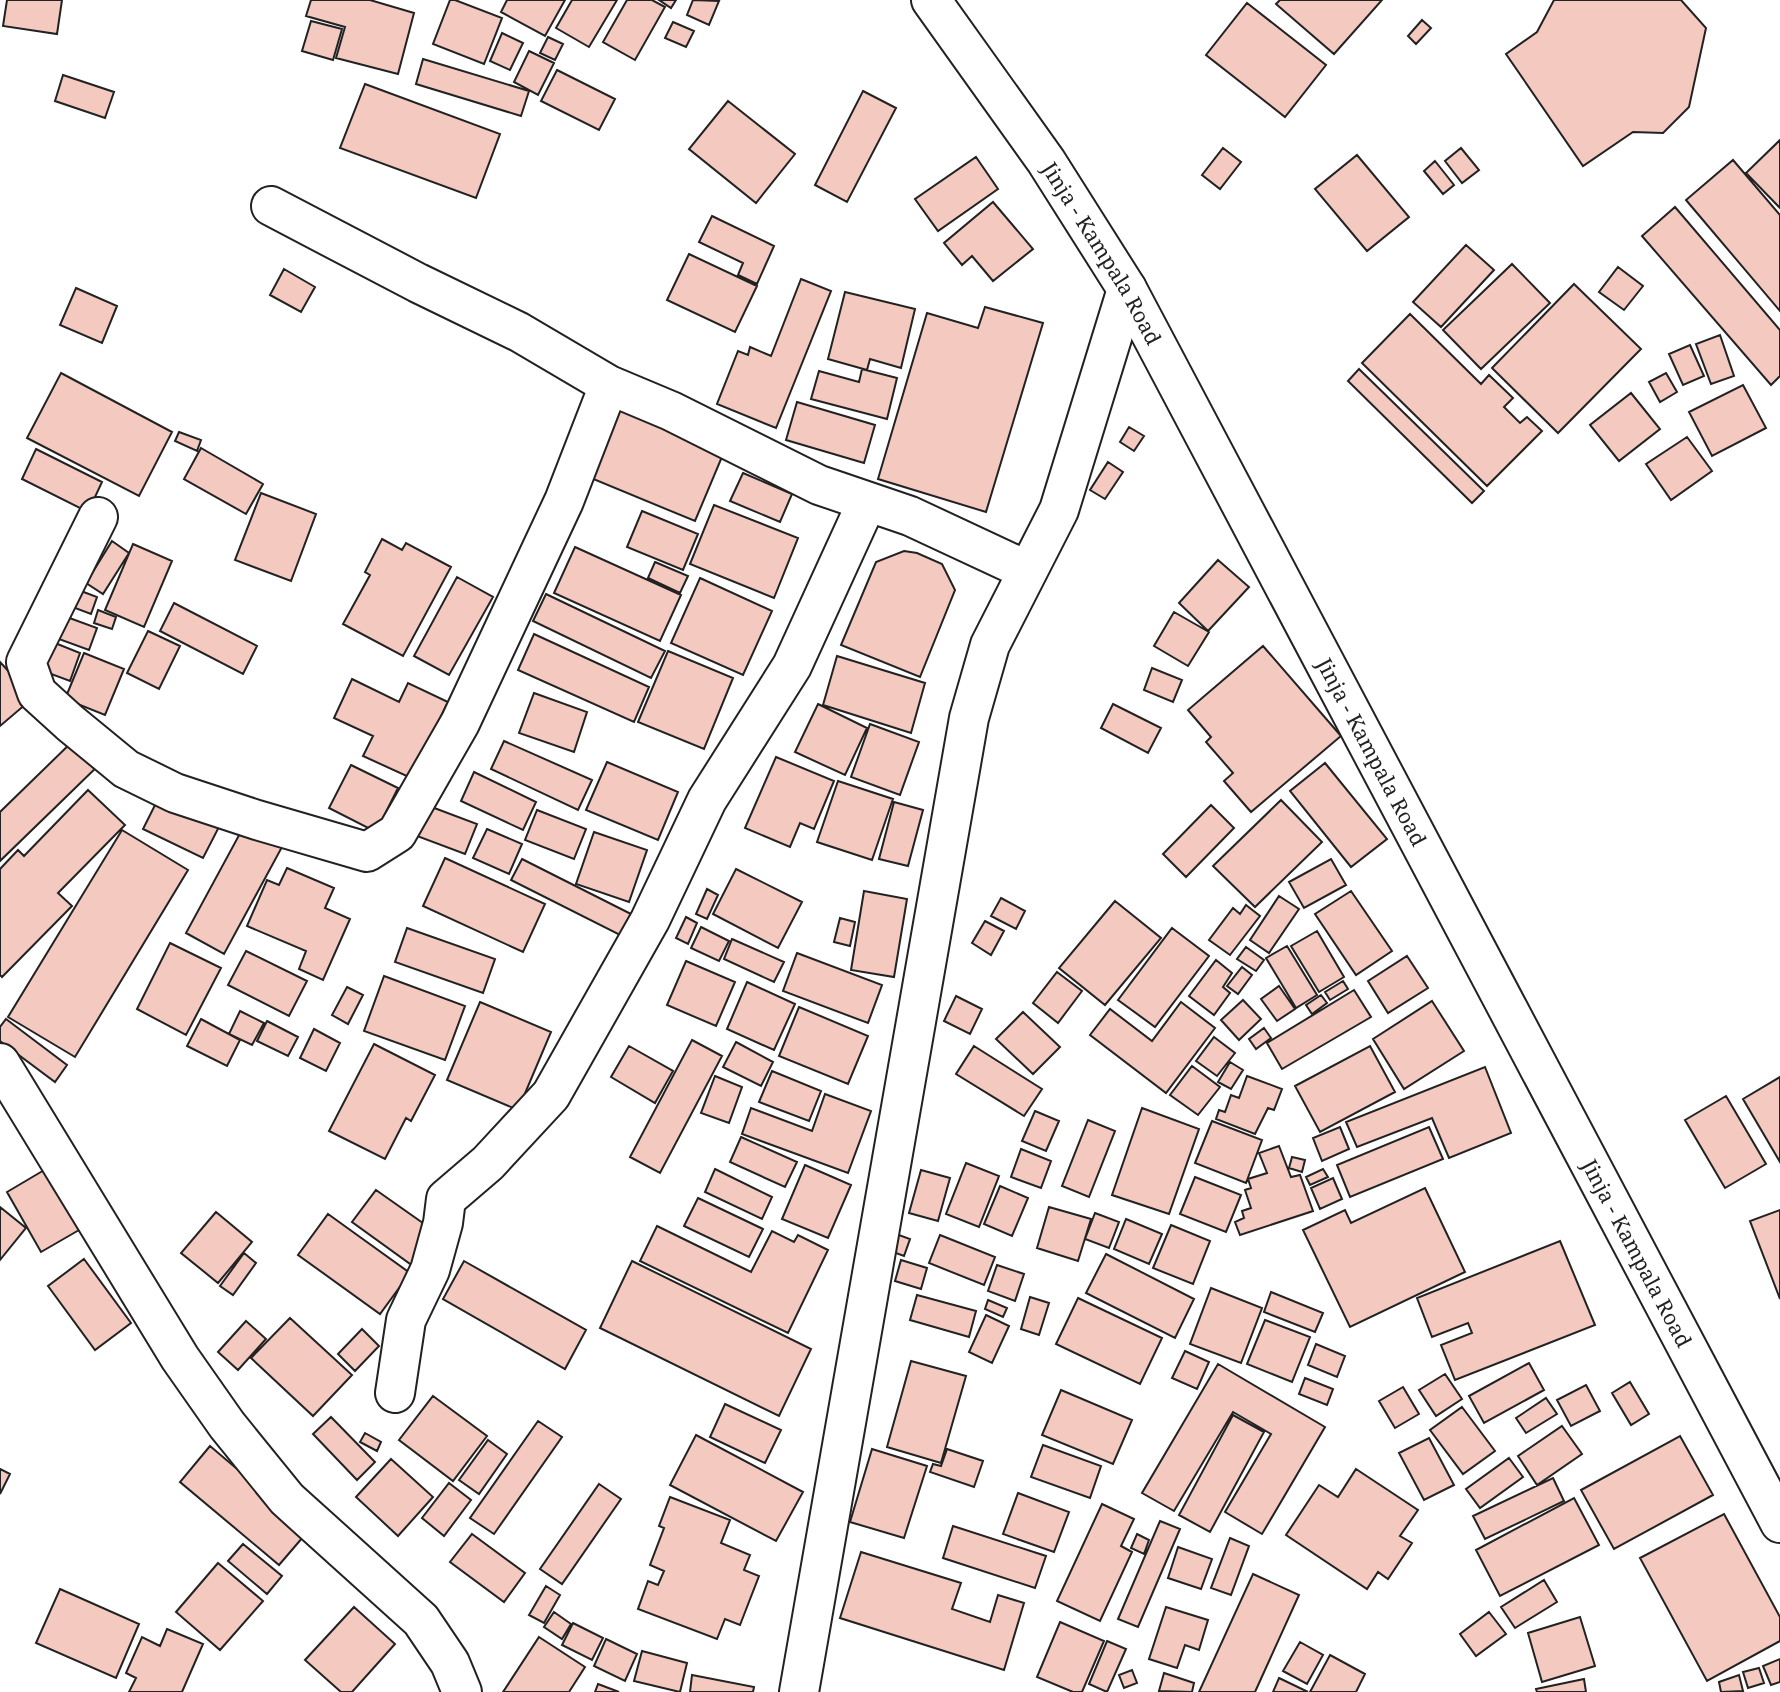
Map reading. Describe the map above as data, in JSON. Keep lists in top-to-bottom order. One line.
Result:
{"streets":{"main road":["Jinja - Kampala Road"]}}
